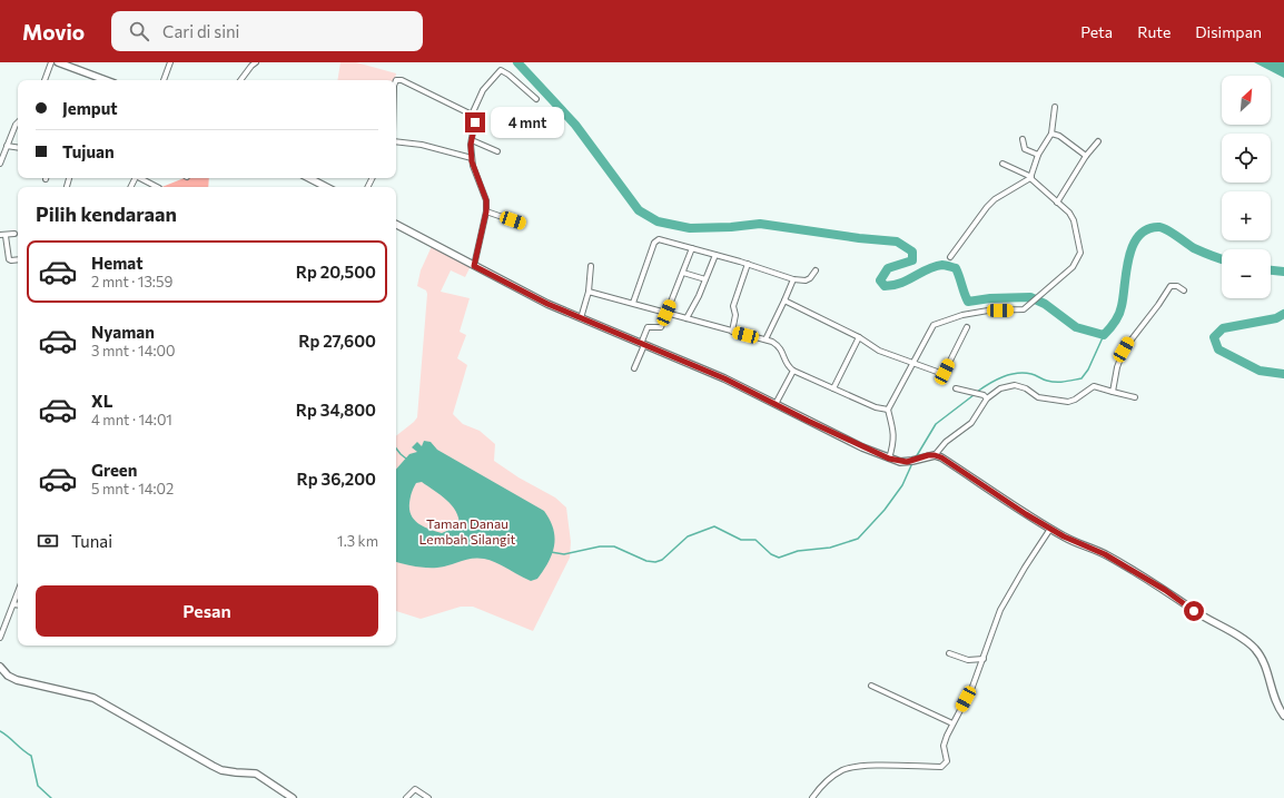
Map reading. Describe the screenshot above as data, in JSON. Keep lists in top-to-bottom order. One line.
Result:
{"parks":["Taman Danau Lembah Silangit"],"north":"top right","page":{"header":"Movio","search":"Cari di sini","nav":["Peta","Rute","Disimpan"],"map_buttons":["+","−"],"banner":["Jemput","Tujuan"],"bubble":"4 mnt","heading":"Pilih kendaraan","list":[{"name":"Hemat","note":"2 mnt · 13:59","value":"Rp 20,500"},{"name":"Nyaman","note":"3 mnt · 14:00","value":"Rp 27,600"},{"name":"XL","note":"4 mnt · 14:01","value":"Rp 34,800"},{"name":"Green","note":"5 mnt · 14:02","value":"Rp 36,200"}],"pay":["Tunai","1.3 km"],"buttons":"Pesan"}}
